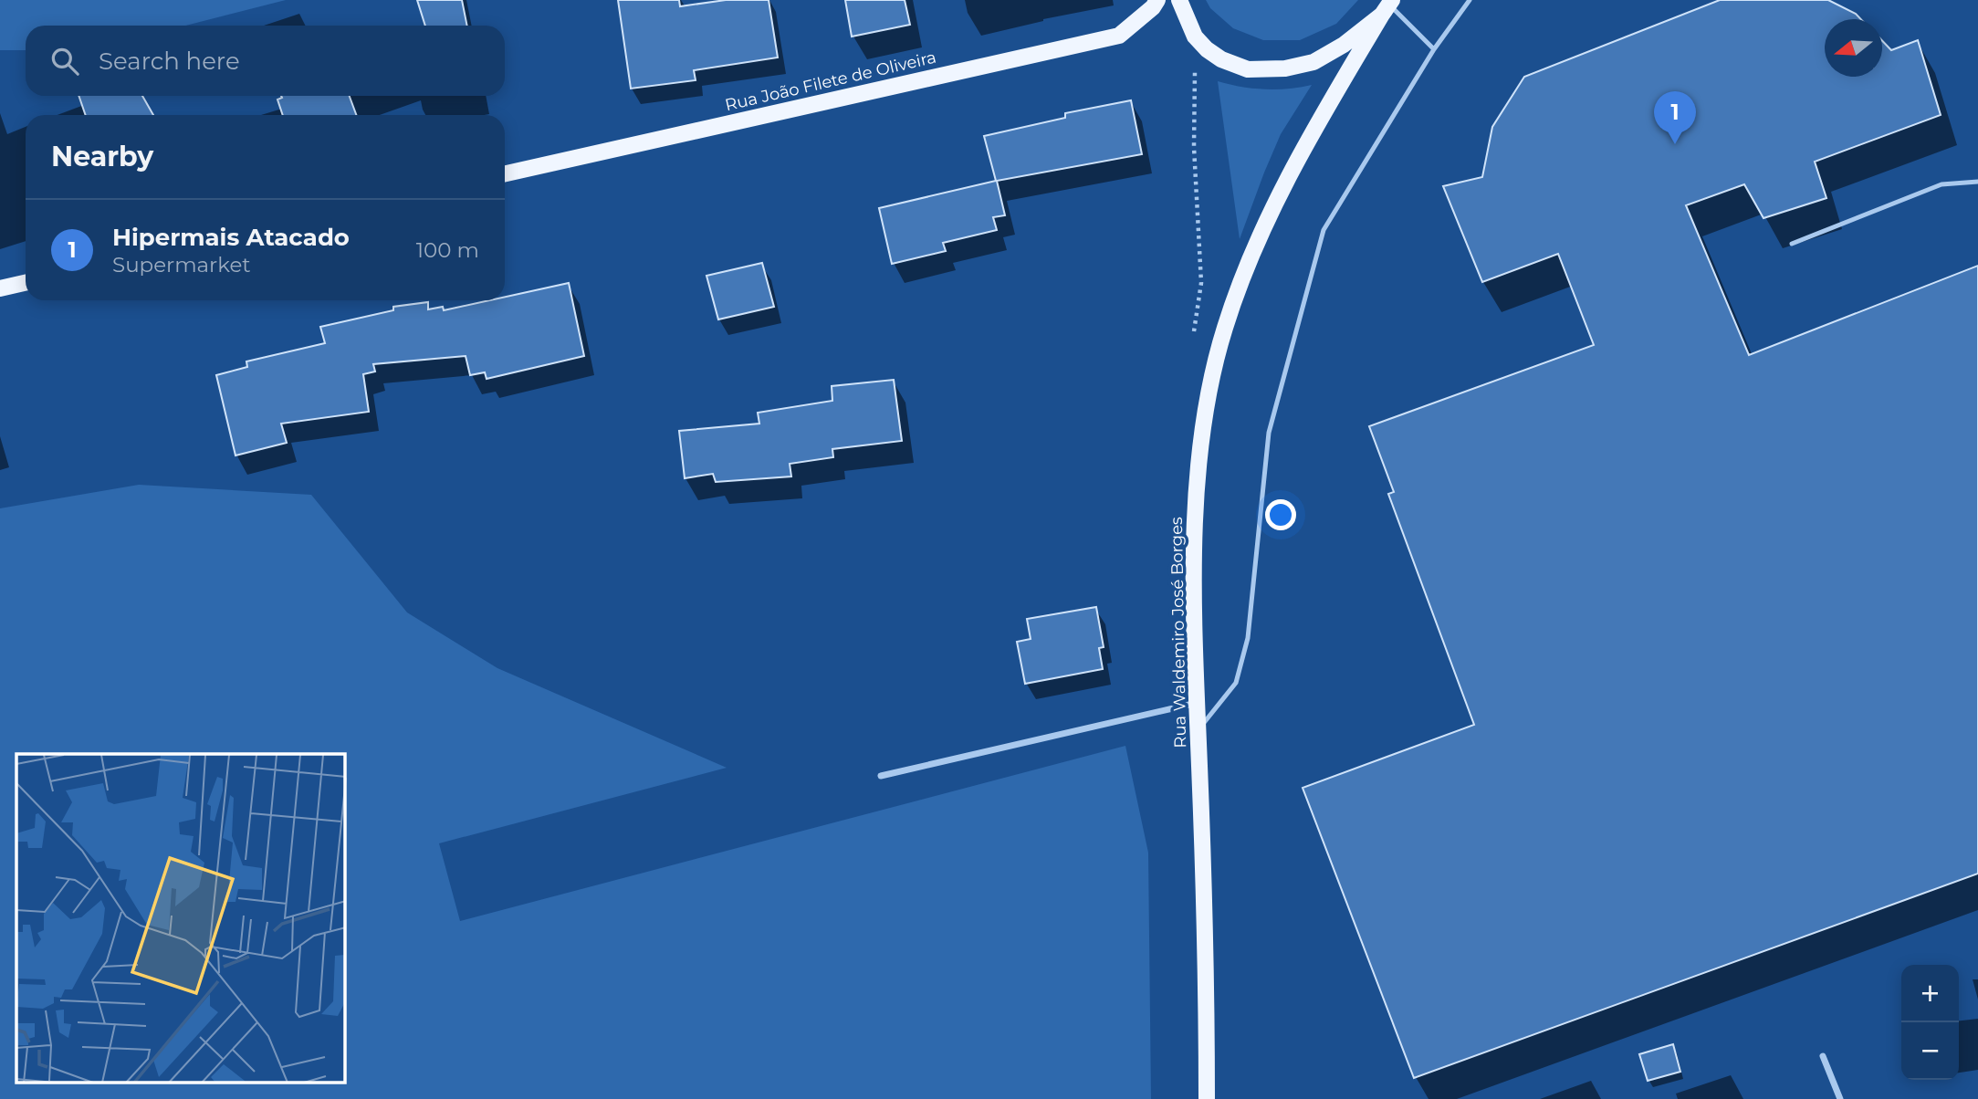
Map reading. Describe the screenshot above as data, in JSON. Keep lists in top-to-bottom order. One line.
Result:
{"streets":{"main road":["Rua João Filete de Oliveira","Rua Waldemiro José Borges"]},"north":"left","page":{"search":"Search here","pins":"1","heading":"Nearby","list":[{"mark":"1","name":"Hipermais Atacado","note":"Supermarket","value":"100 m"}],"map_buttons":["+","−"]}}
